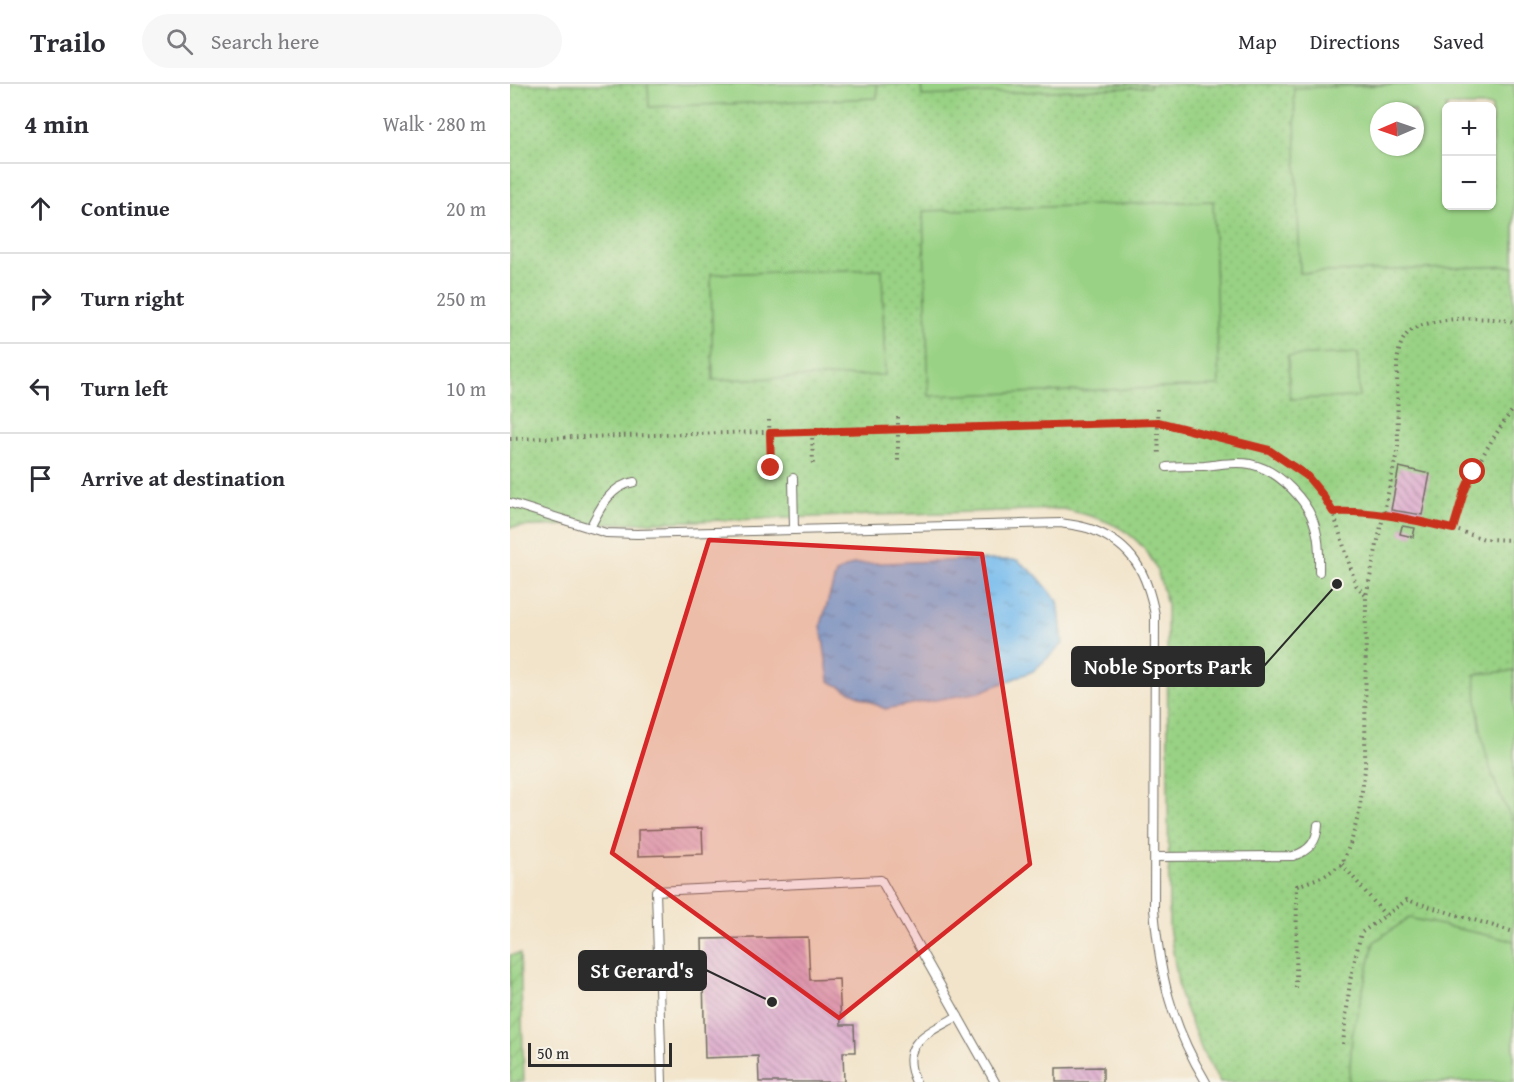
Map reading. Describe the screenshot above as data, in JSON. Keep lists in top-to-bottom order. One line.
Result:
{"places":["Noble Sports Park","St Gerard's"],"scale_bar":"50 m","north":"left","page":{"header":"Trailo","search":"Search here","nav":["Map","Directions","Saved"],"heading":["4 min","Walk · 280 m"],"map_buttons":["+","−"],"list":[["Continue","20 m"],["Turn right","250 m"],["Turn left","10 m"],"Arrive at destination"],"scale":"50 m"}}
